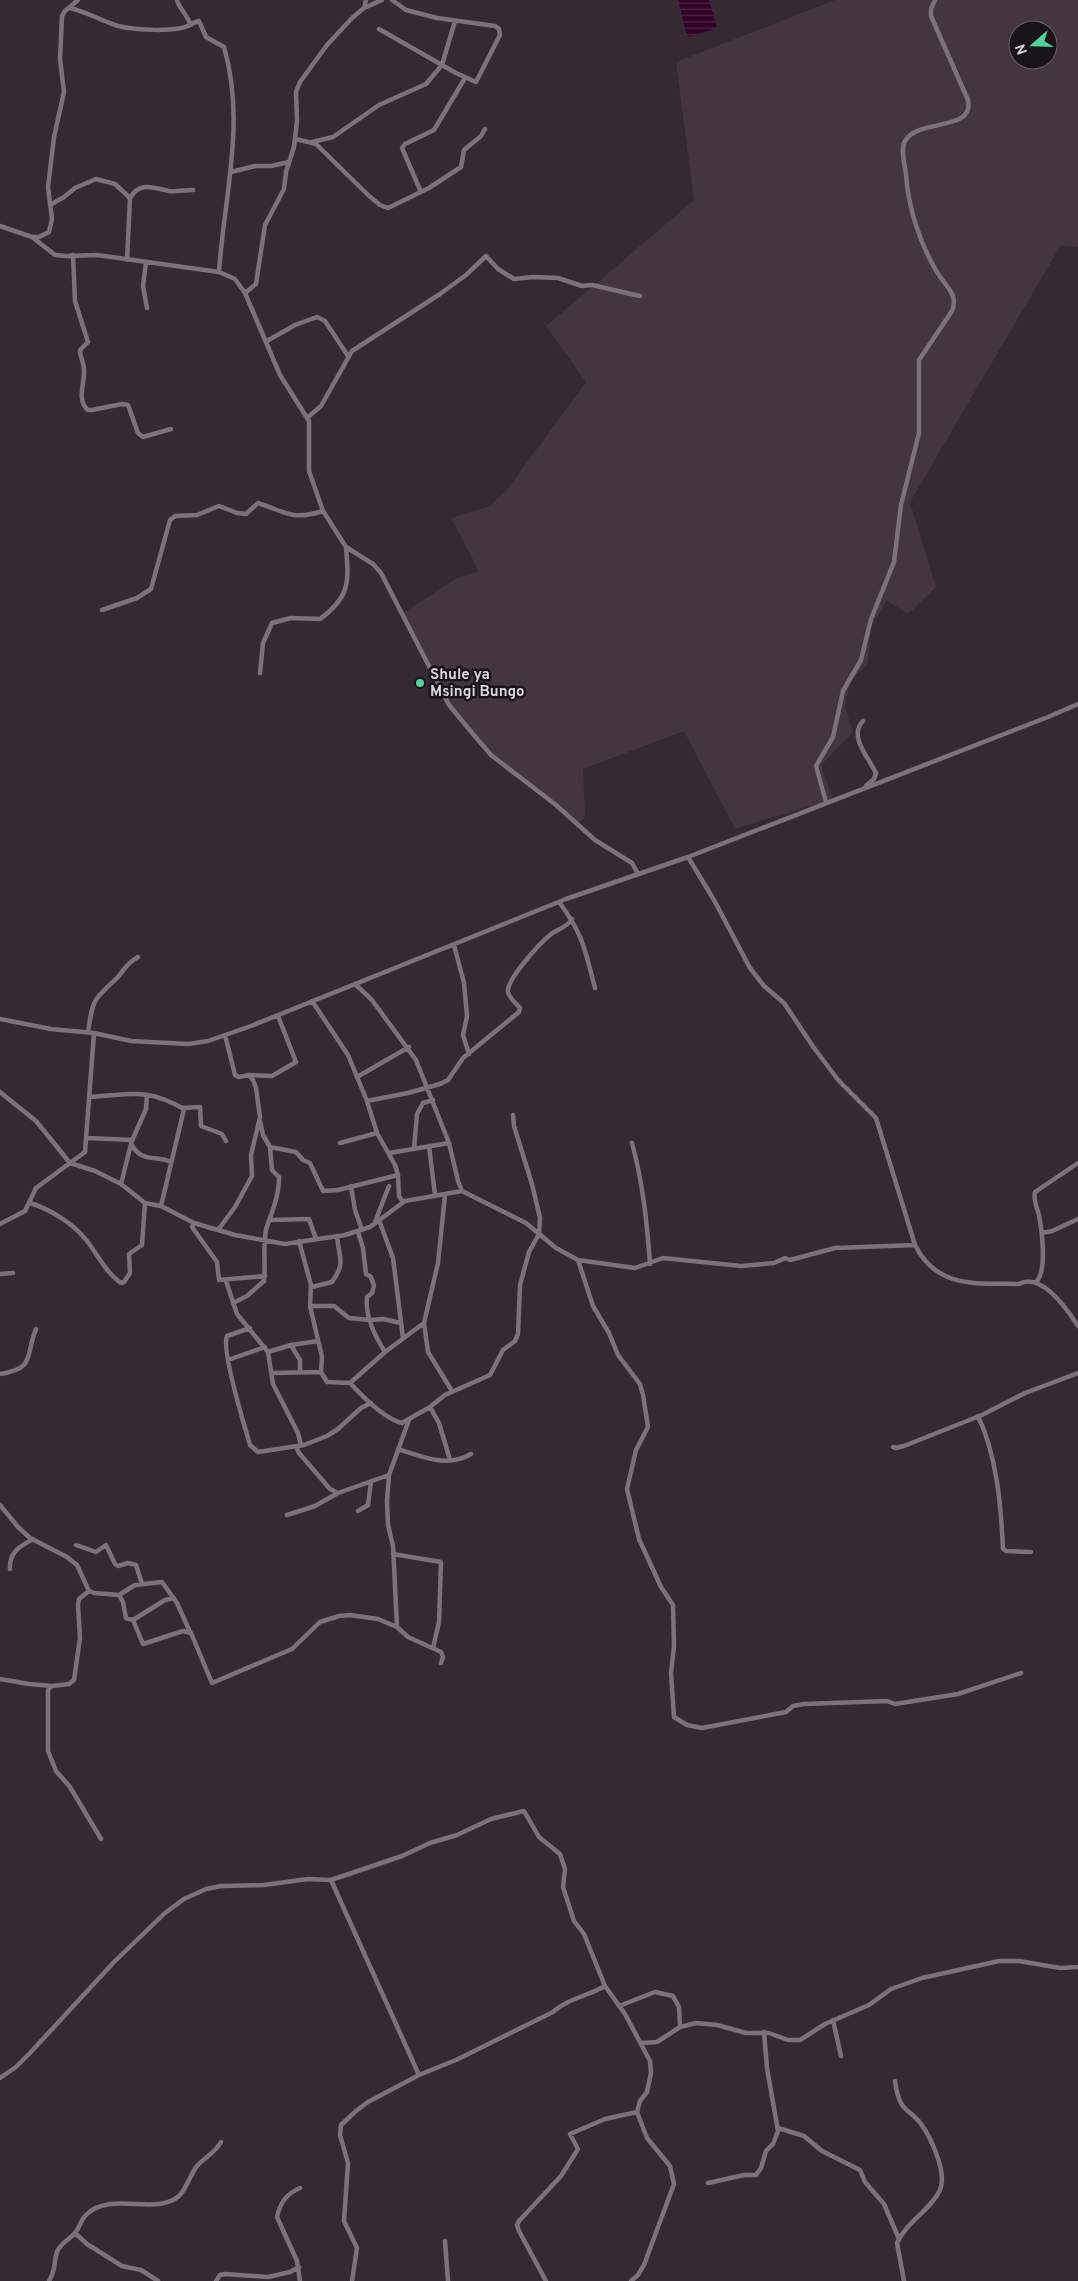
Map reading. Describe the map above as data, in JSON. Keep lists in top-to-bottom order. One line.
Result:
{"places":["Shule ya Msingi Bungo"],"north":"left"}
